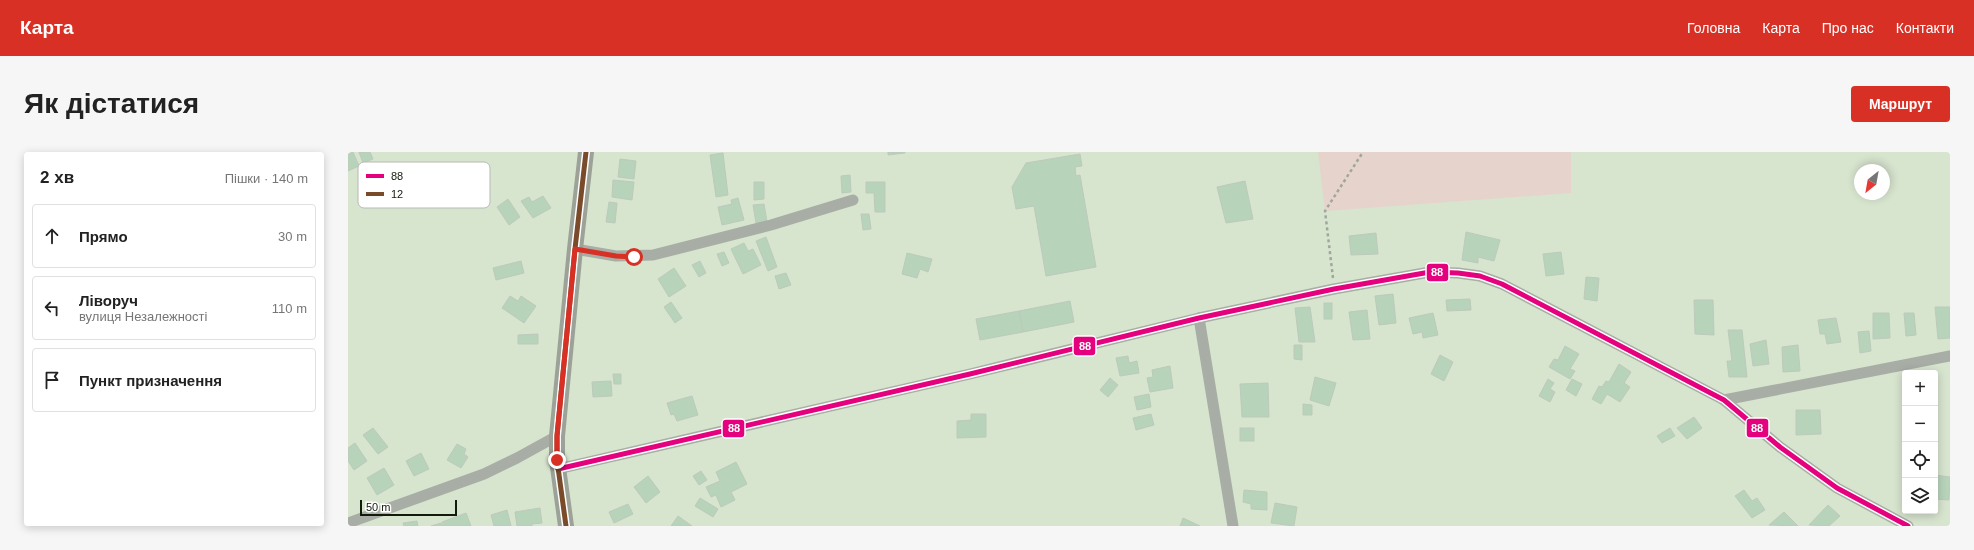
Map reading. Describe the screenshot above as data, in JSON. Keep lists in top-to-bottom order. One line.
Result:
{"lines":["transit line 12","transit line 88"],"legend":["88","12"],"scale_bar":"50 m","north":"bottom left","page":{"header":"Карта","nav":["Головна","Карта","Про нас","Контакти"],"buttons":"Маршрут","title":"Як дістатися","heading":["2 хв","Пішки · 140 m"],"list":[["Прямо","30 m"],["Ліворуч","вулиця Незалежності","110 m"],"Пункт призначення"],"map_buttons":["+","−"],"scale":"50 m"}}
